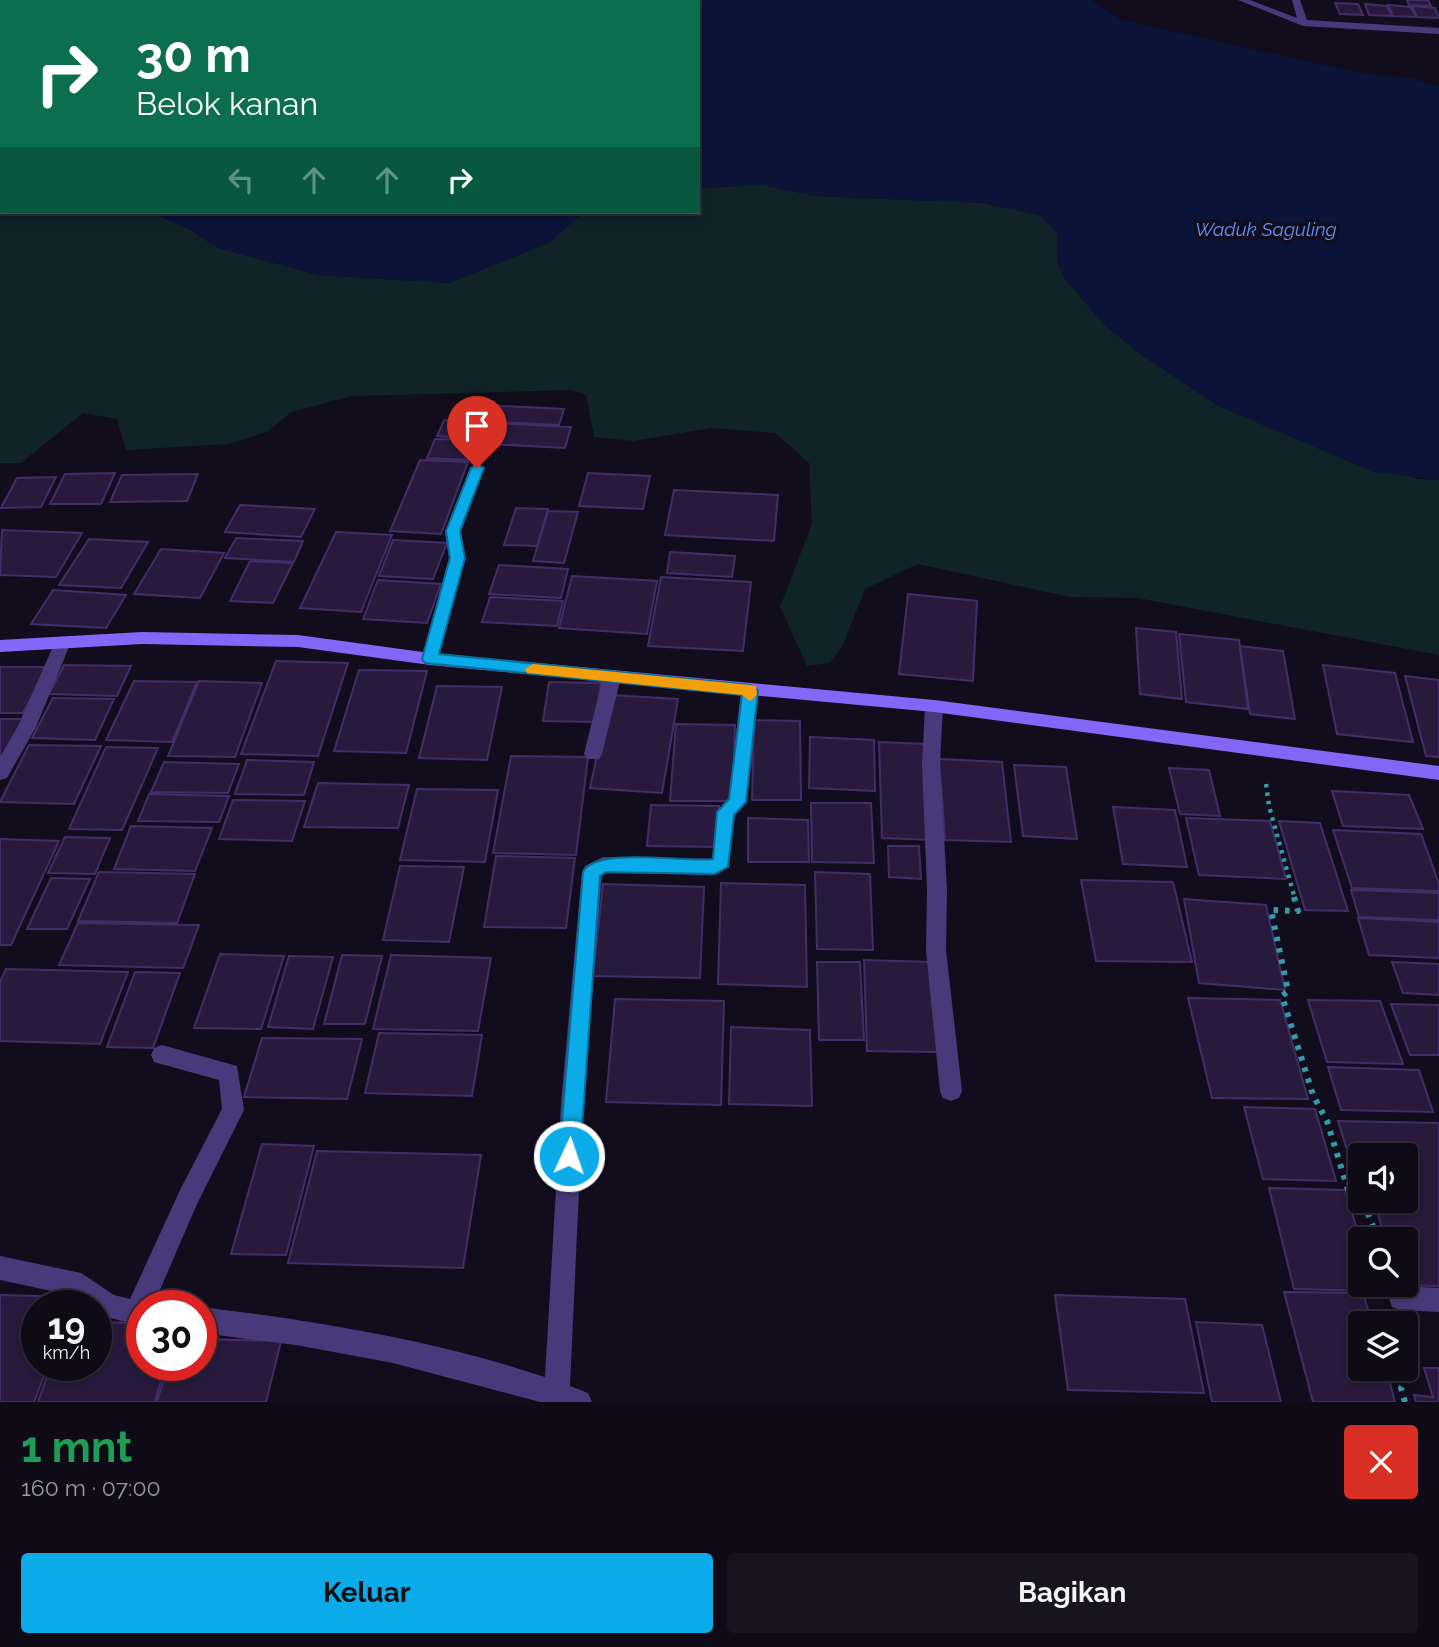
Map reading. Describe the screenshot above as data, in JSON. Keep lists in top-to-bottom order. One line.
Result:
{"water":["Waduk Saguling"],"page":{"turn":["30 m","Belok kanan"],"speed":"19 km/h","limit":"30","heading":["1 mnt","160 m · 07:00"],"buttons":["Keluar","Bagikan"]}}
